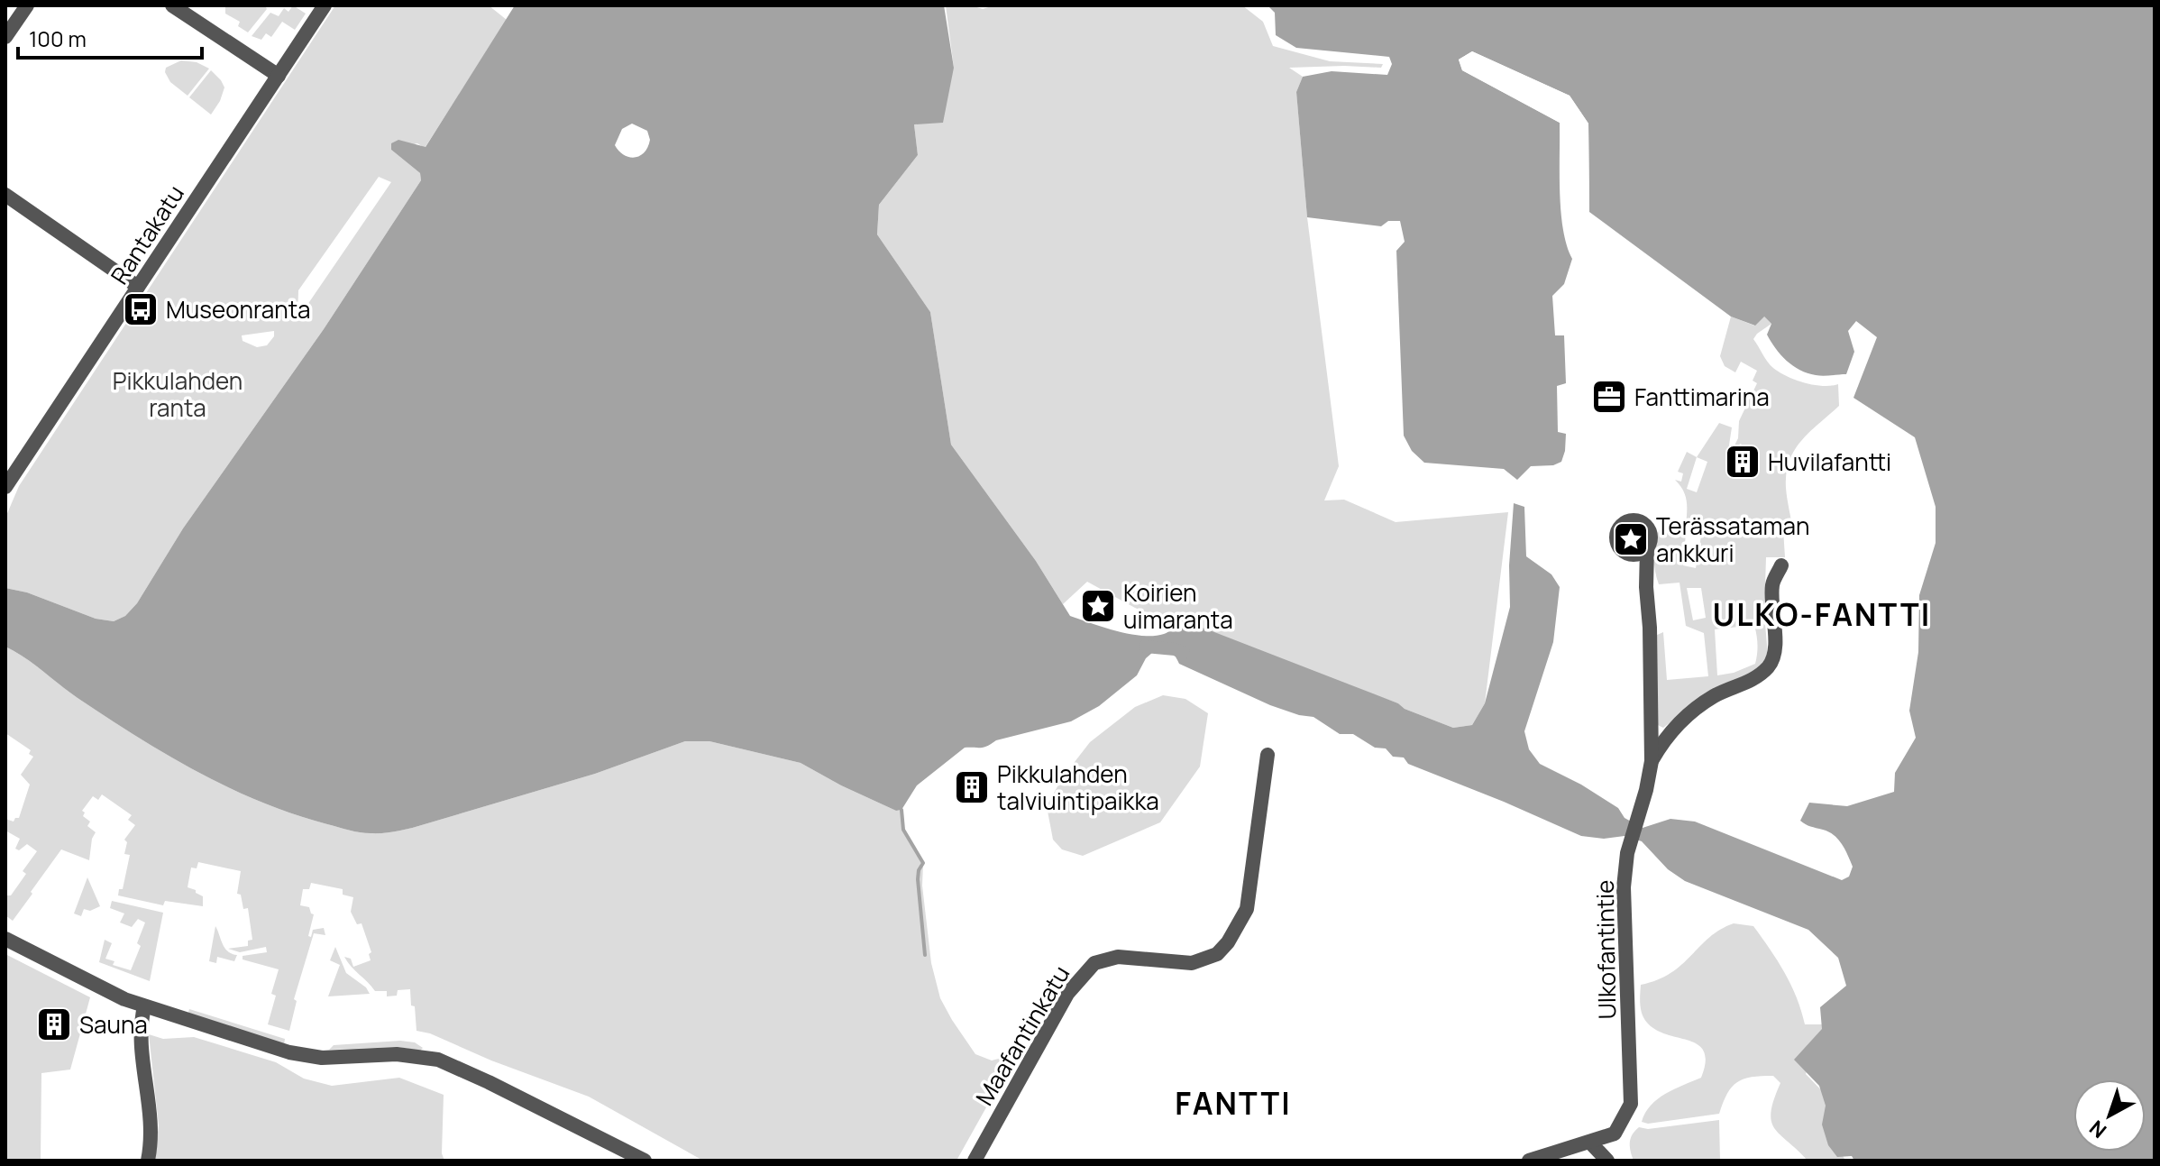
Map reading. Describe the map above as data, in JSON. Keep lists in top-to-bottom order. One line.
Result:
{"streets":{"street":["Rantakatu","Ulkofantintie","Maafantinkatu"]},"districts":["ULKO-FANTTI","FANTTI"],"parks":["Pikkulahden ranta"],"places":{"bus stop":["Museonranta"],"office":["Fanttimarina"],"building":["Huvilafantti","Pikkulahden talviuintipaikka","Sauna"],"place":["Terässataman ankkuri","Koirien uimaranta"]},"scale_bar":"100 m","north":"bottom left"}
